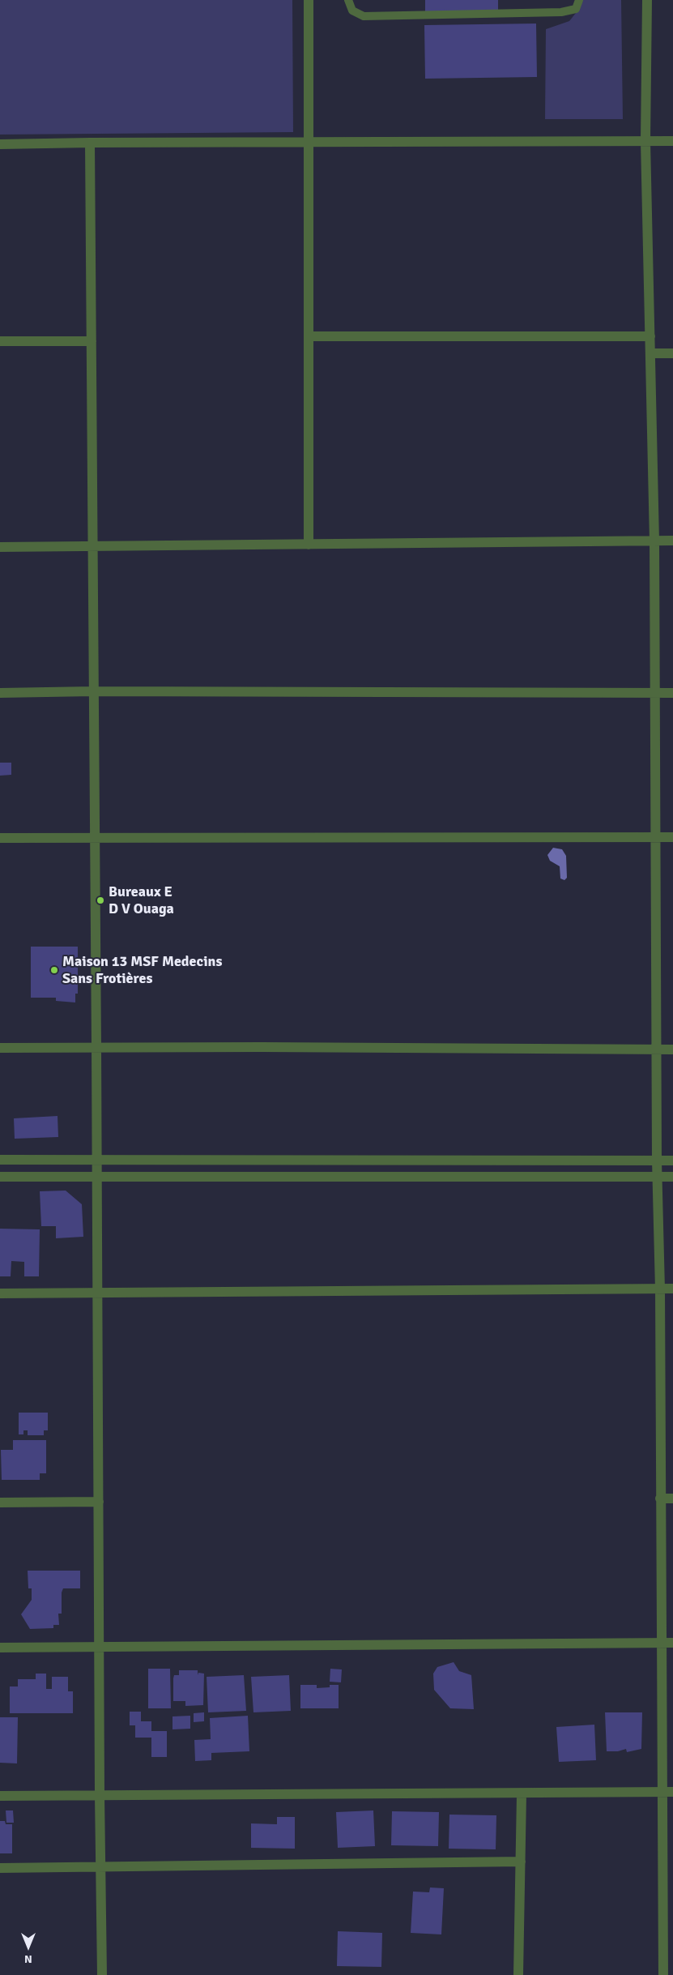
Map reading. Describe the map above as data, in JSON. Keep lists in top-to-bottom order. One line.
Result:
{"places":["Bureaux E D V Ouaga","Maison 13 MSF Medecins Sans Frotières"],"north":"bottom"}
